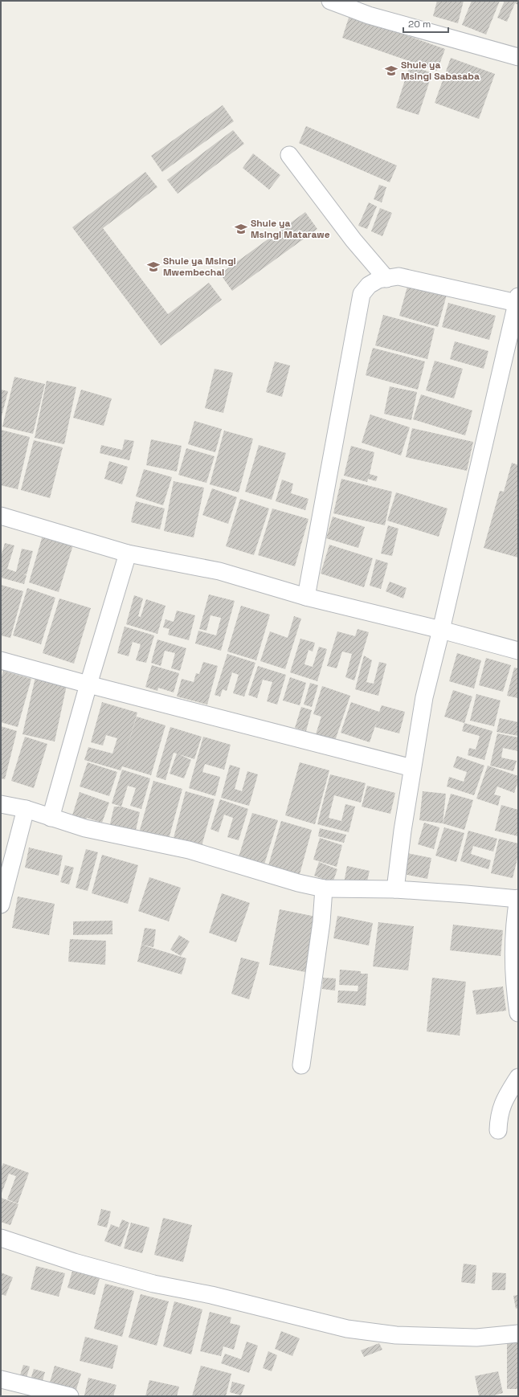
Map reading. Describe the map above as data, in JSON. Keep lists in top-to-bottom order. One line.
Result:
{"places":{"school or university":["Shule ya Msingi Sabasaba","Shule ya Msingi Matarawe","Shule ya Msingi Mwembechai"]},"scale_bar":"20 m"}
